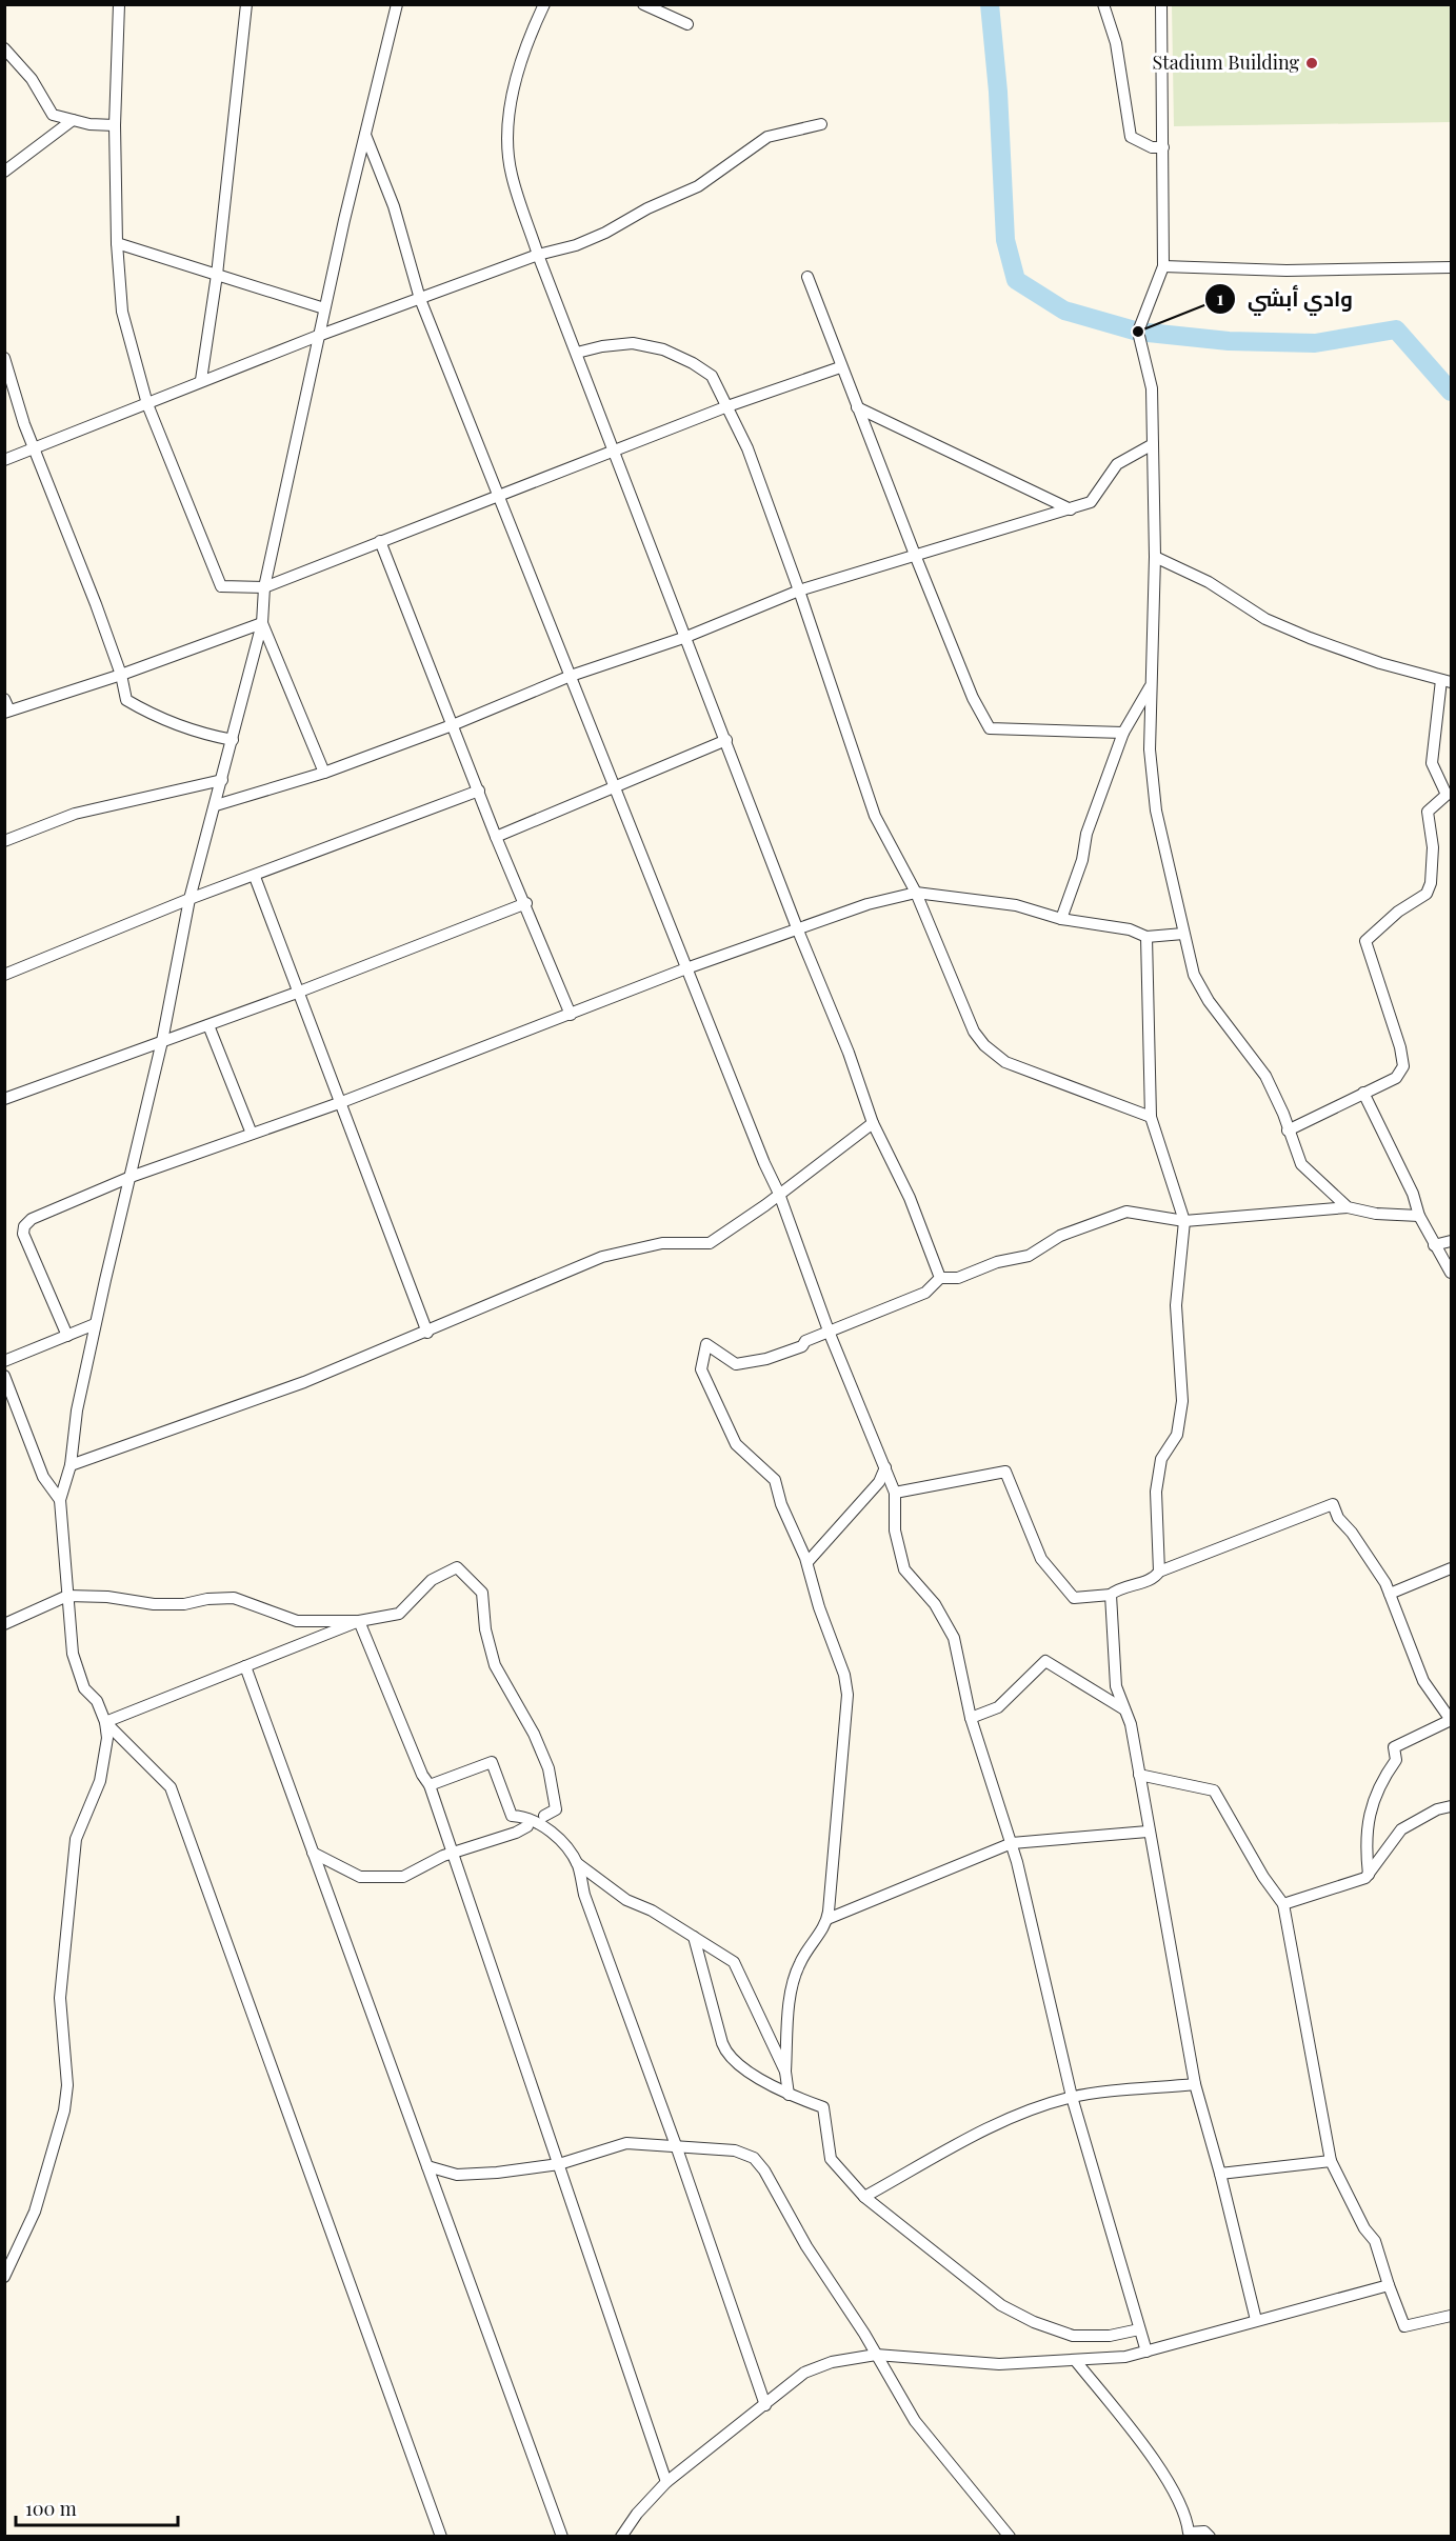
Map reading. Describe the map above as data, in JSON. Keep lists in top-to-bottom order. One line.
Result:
{"places":["Stadium Building","وادي أبشي"],"scale_bar":"100 m"}
